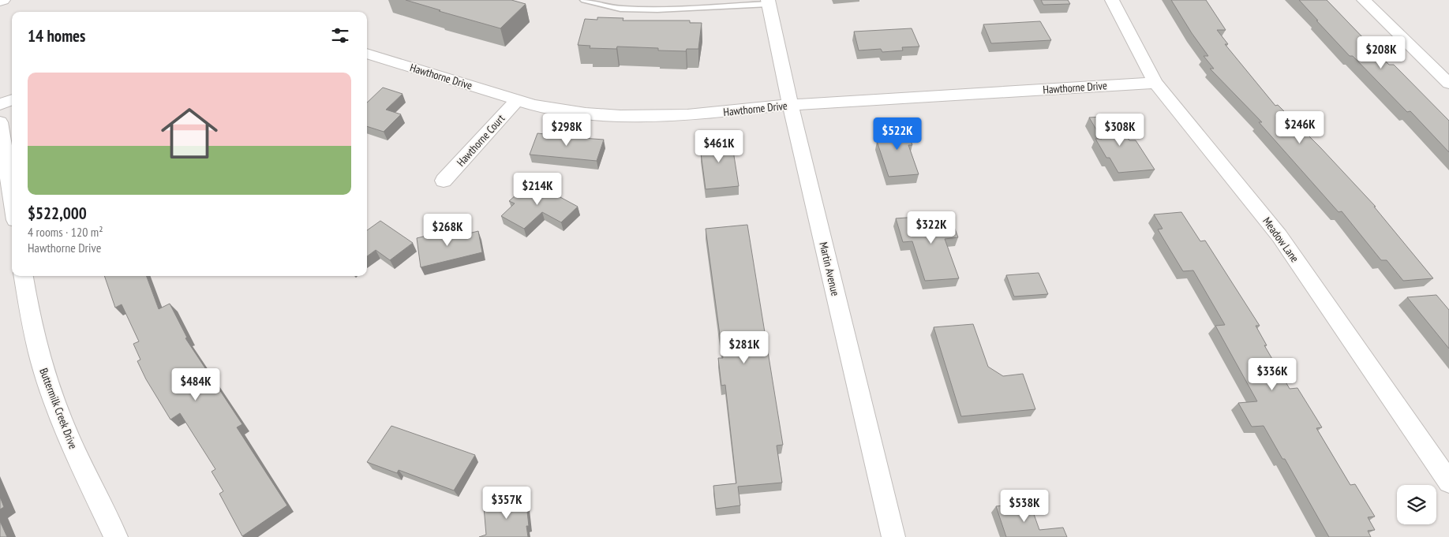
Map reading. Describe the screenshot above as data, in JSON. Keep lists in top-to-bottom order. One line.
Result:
{"streets":{"street":["Hawthorne Drive","Hawthorne Court","Meadow Lane","Martin Avenue","Buttermilk Creek Drive"]},"crossings":[["Hawthorne Drive","Hawthorne Court"],["Hawthorne Drive","Meadow Lane"],["Hawthorne Drive","Martin Avenue"]],"page":{"heading":"14 homes","price":["$208K","$246K","$298K","$308K","$522K","$461K","$214K","$322K","$268K","$281K","$336K","$484K","$357K","$538K"],"list":[{"name":"$522,000","note":"4 rooms · 120 m² · Hawthorne Drive"}]}}
